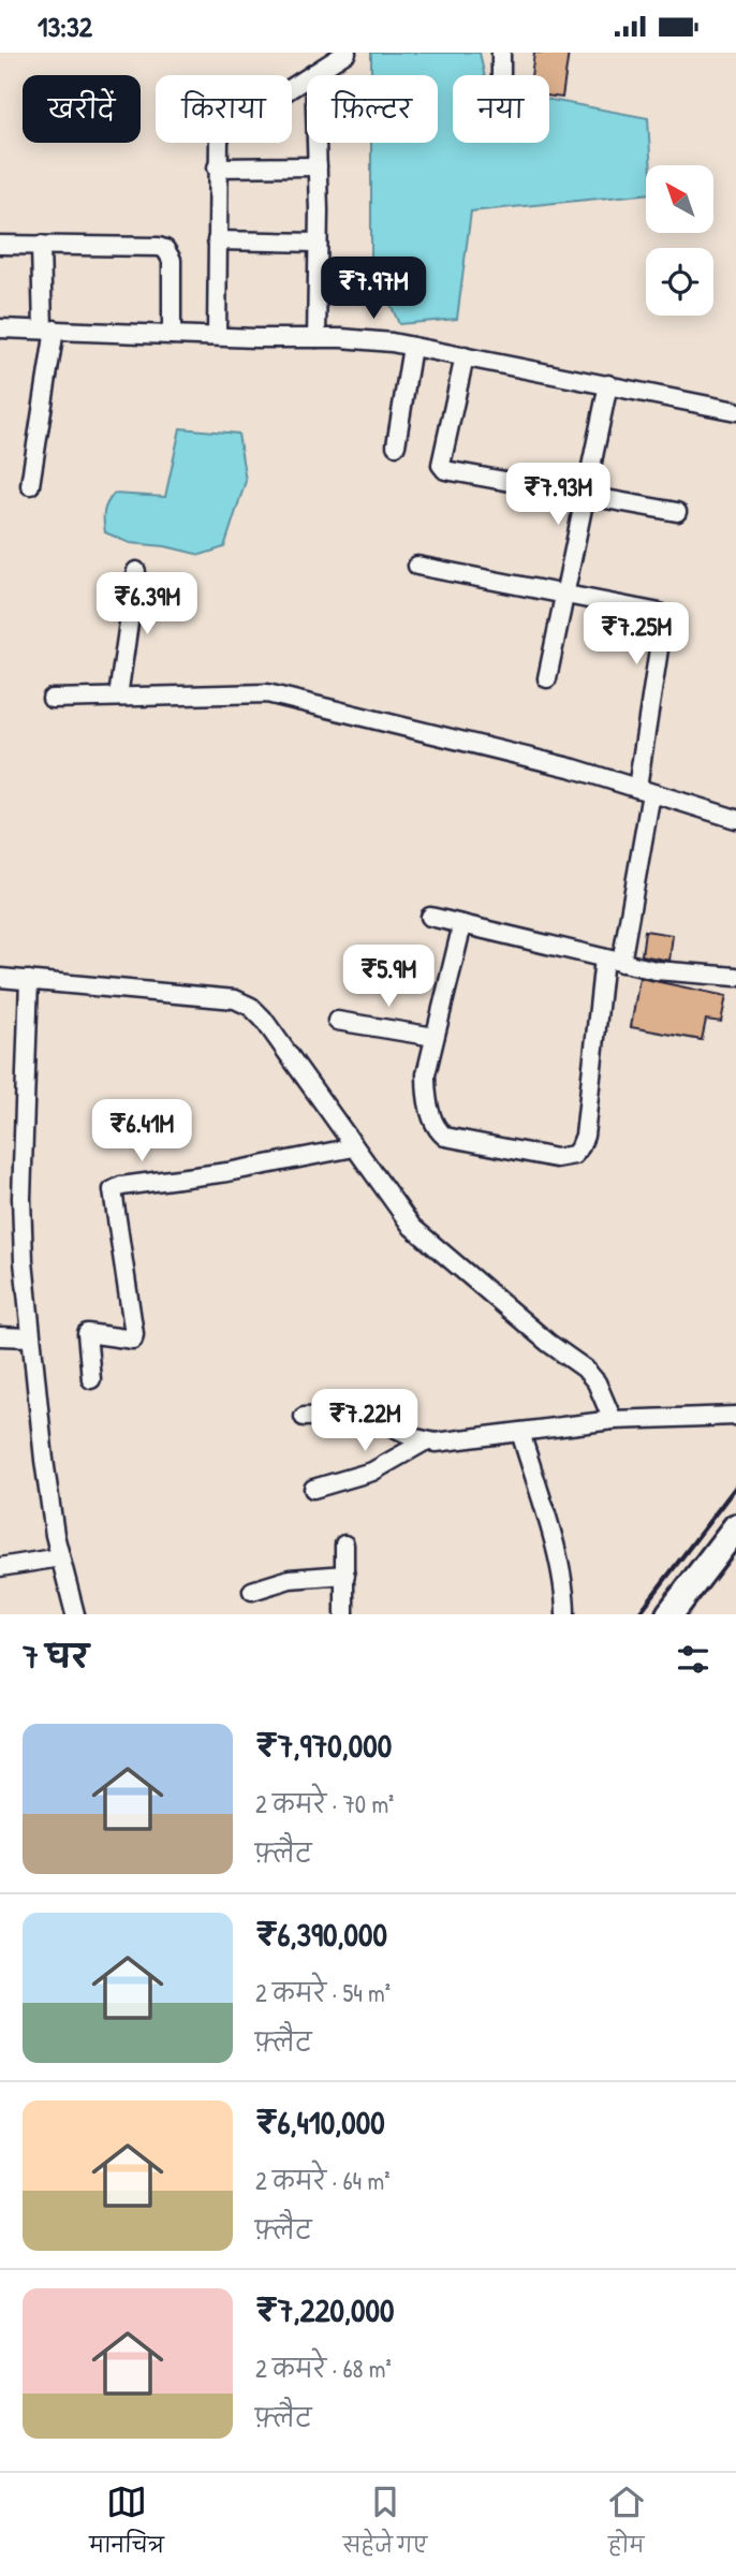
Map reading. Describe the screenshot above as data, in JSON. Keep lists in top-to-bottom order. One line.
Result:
{"north":"top left","page":{"status":"13:32","chip":["खरीदें","किराया","फ़िल्टर","नया"],"price":["₹7.97M","₹7.93M","₹6.39M","₹7.25M","₹5.9M","₹6.41M","₹7.22M"],"heading":"7 घर","list":[{"name":"₹7,970,000","note":"2 कमरे · 70 m² · फ़्लैट"},{"name":"₹6,390,000","note":"2 कमरे · 54 m² · फ़्लैट"},{"name":"₹6,410,000","note":"2 कमरे · 64 m² · फ़्लैट"},{"name":"₹7,220,000","note":"2 कमरे · 68 m² · फ़्लैट"}],"tabs":["मानचित्र","सहेजे गए","होम"]}}
